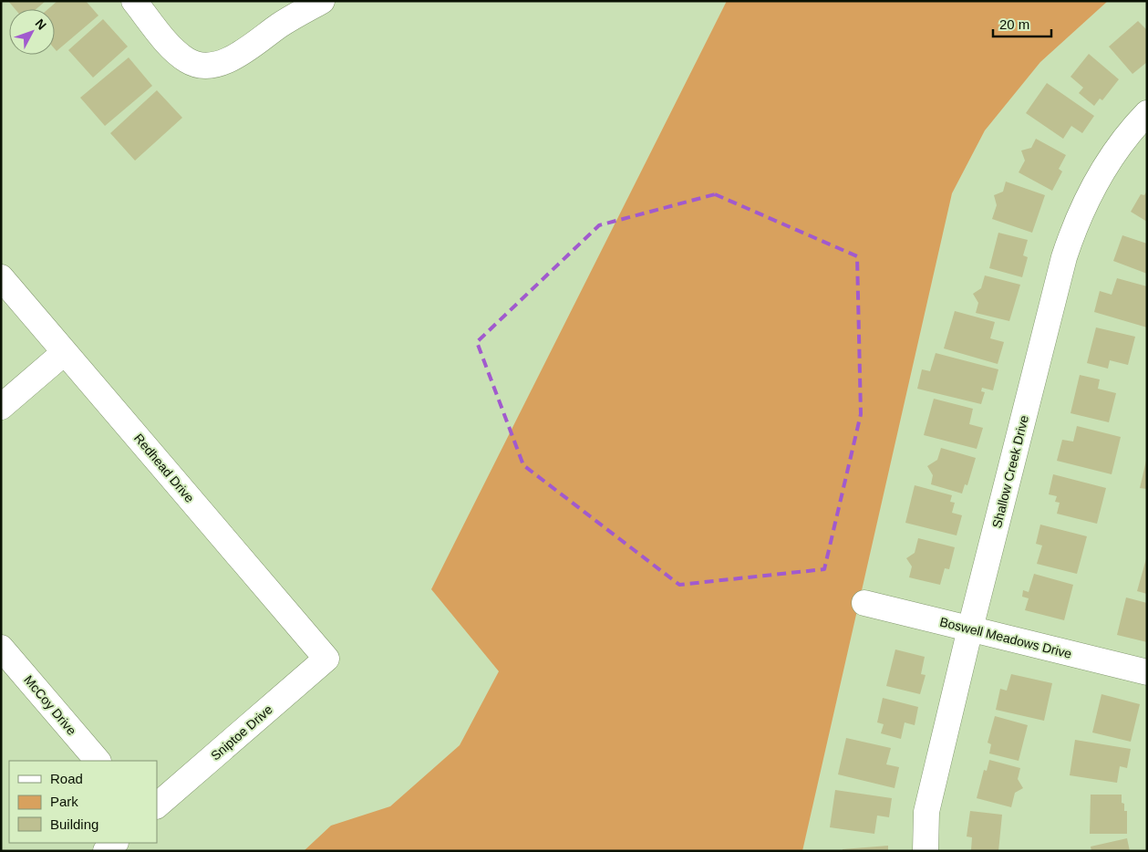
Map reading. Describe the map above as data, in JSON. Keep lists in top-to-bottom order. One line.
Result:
{"streets":{"street":["Redhead Drive","Shallow Creek Drive","Boswell Meadows Drive","McCoy Drive","Sniptoe Drive"]},"crossings":[["Redhead Drive","Sniptoe Drive"],["Shallow Creek Drive","Boswell Meadows Drive"]],"legend":["Road","Park","Building"],"scale_bar":"20 m","north":"top right"}
